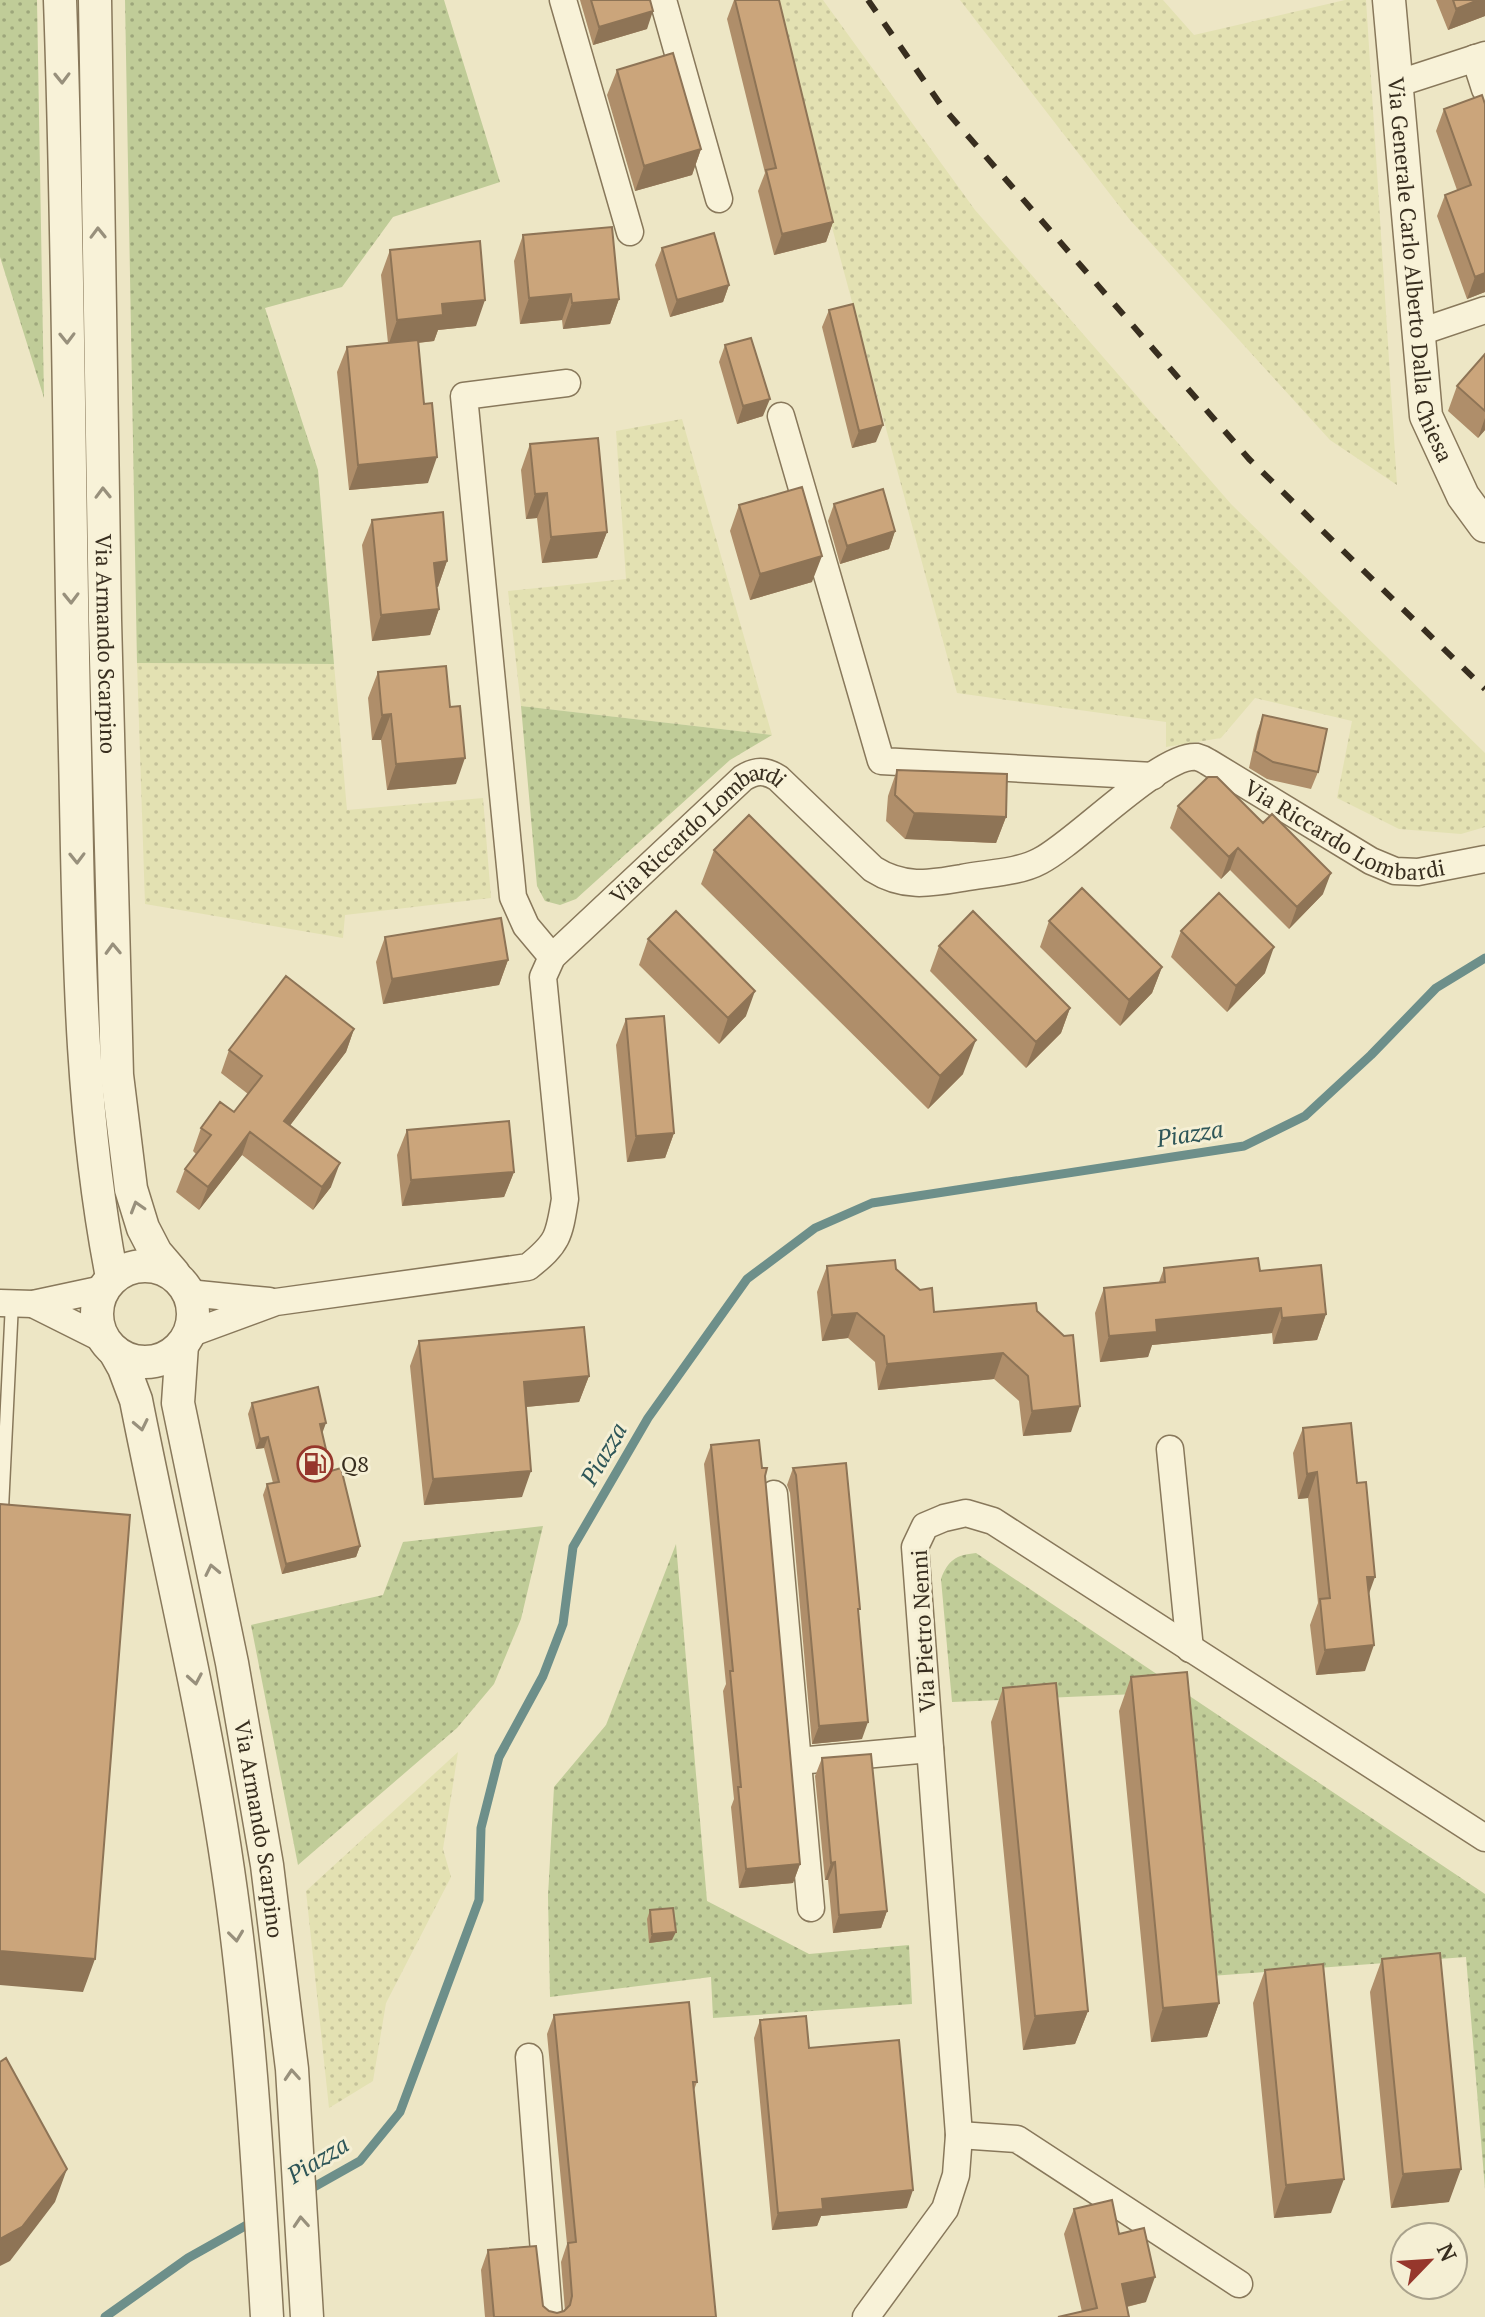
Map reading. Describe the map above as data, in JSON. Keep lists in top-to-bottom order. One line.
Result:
{"streets":{"street":["Via Generale Carlo Alberto Dalla Chiesa","Via Armando Scarpino","Via Riccardo Lombardi","Via Pietro Nenni"]},"water":["Piazza"],"places":{"fuel station":["Q8"]},"north":"top right"}
